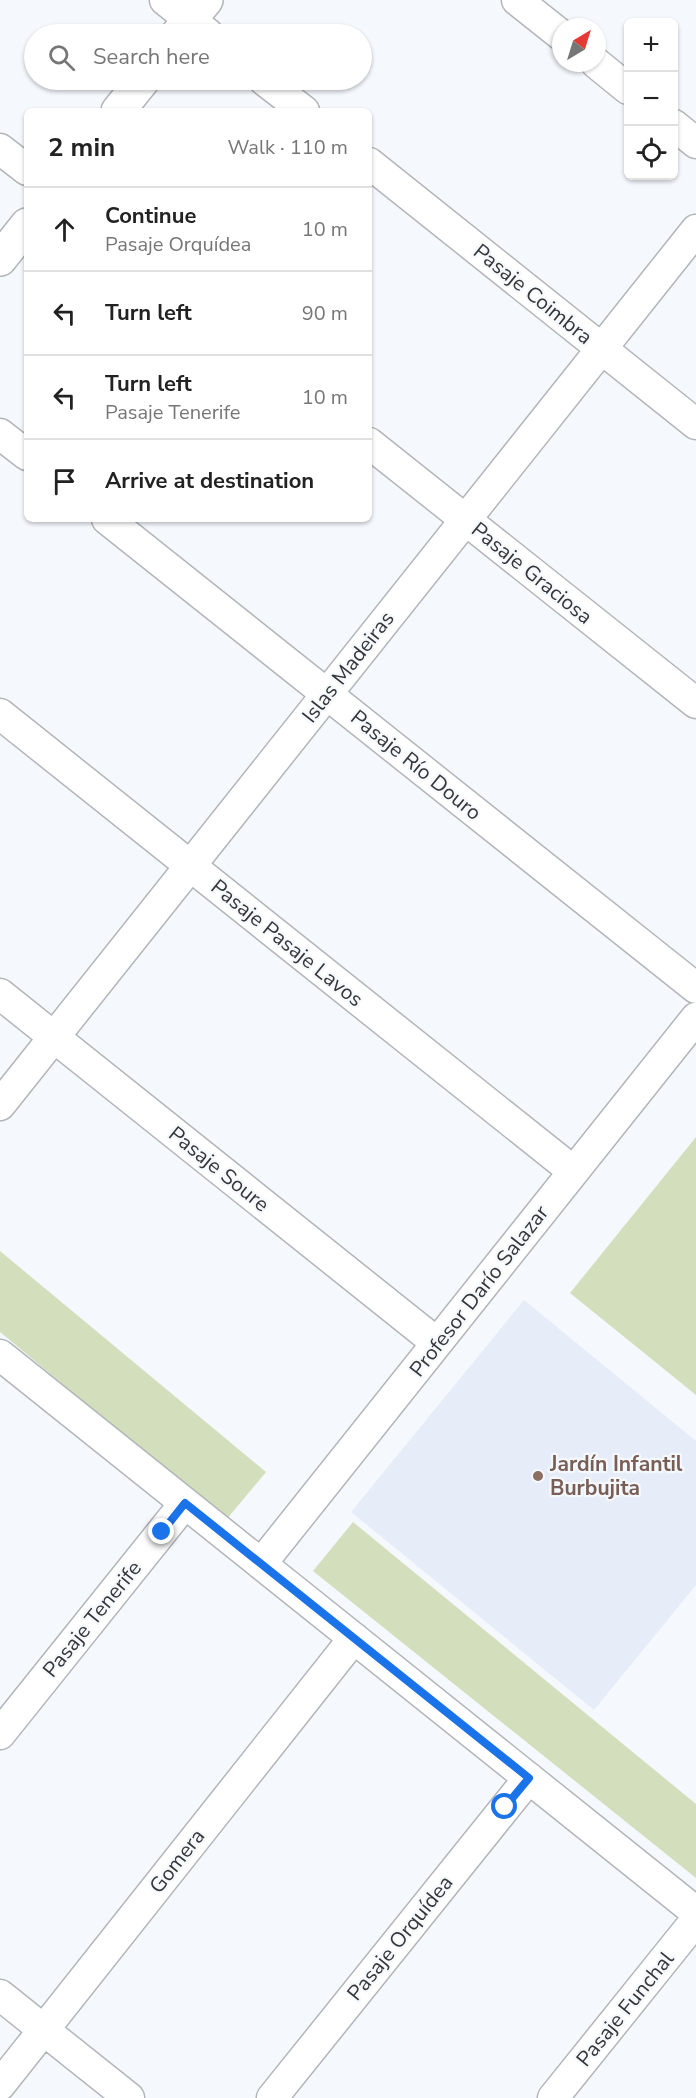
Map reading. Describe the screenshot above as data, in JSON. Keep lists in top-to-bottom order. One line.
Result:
{"streets":{"street":["Pasaje Coimbra","Pasaje Graciosa","Islas Madeiras","Pasaje Río Douro","Pasaje Pasaje Lavos","Pasaje Soure","Profesor Darío Salazar","Pasaje Tenerife","Gomera","Pasaje Orquídea","Pasaje Funchal"]},"crossings":[["Pasaje Coimbra","Islas Madeiras"],["Pasaje Graciosa","Islas Madeiras"],["Islas Madeiras","Pasaje Río Douro"],["Islas Madeiras","Pasaje Pasaje Lavos"],["Islas Madeiras","Pasaje Soure"],["Pasaje Pasaje Lavos","Profesor Darío Salazar"],["Pasaje Soure","Profesor Darío Salazar"]],"places":["Jardín Infantil Burbujita"],"north":"top right","page":{"map_buttons":["+","−"],"search":"Search here","heading":["2 min","Walk · 110 m"],"list":[["Continue","Pasaje Orquídea","10 m"],["Turn left","90 m"],["Turn left","Pasaje Tenerife","10 m"],"Arrive at destination"]}}
